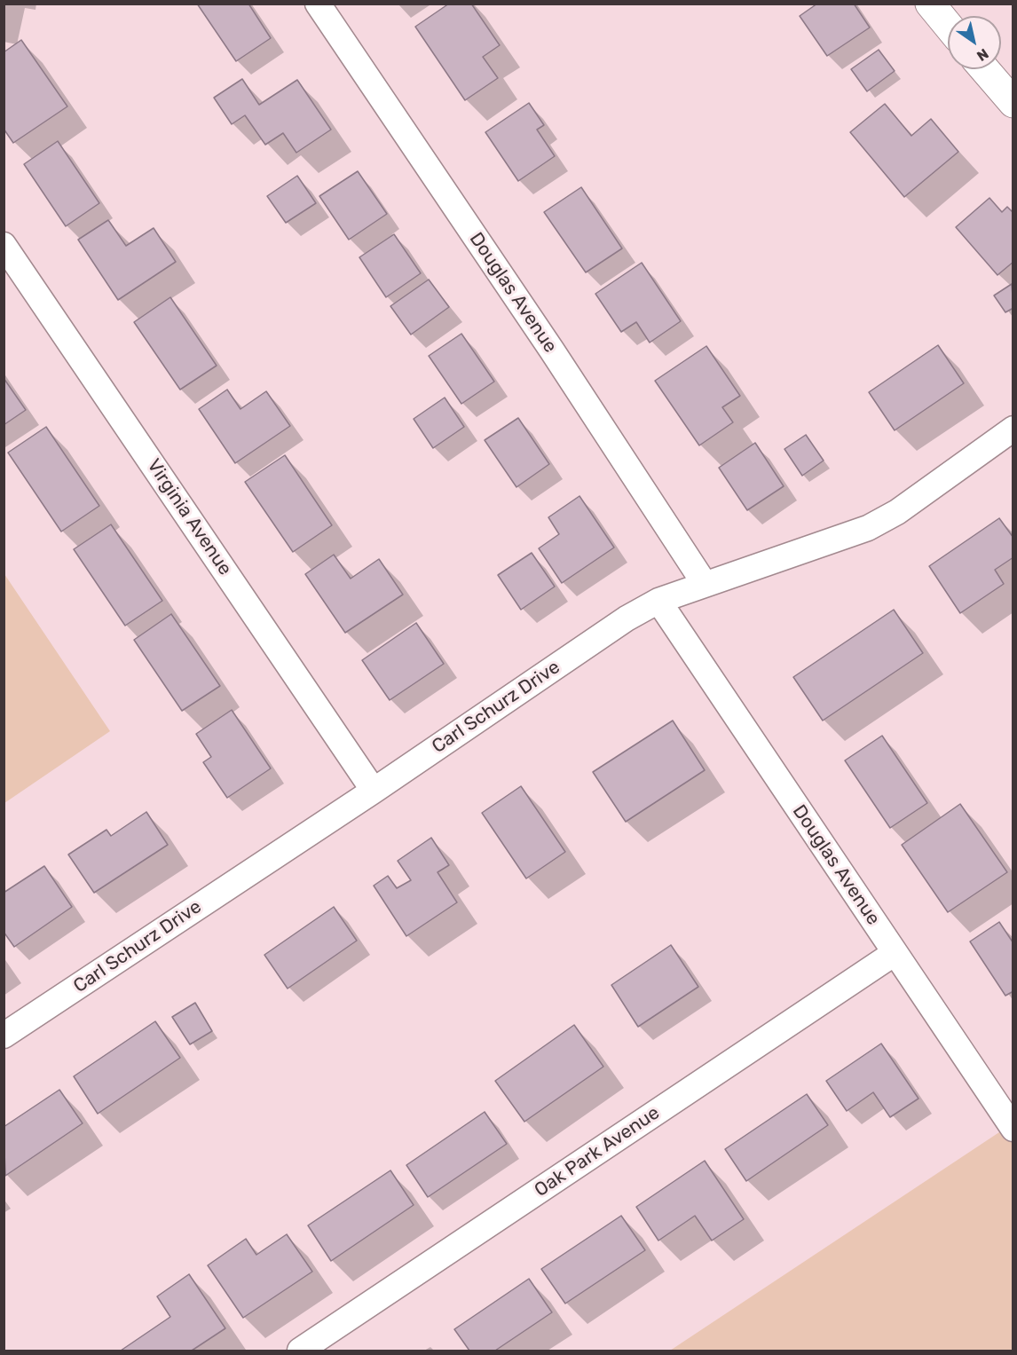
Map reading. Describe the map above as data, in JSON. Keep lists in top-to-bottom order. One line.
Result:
{"streets":{"street":["Douglas Avenue","Virginia Avenue","Carl Schurz Drive","Oak Park Avenue"]},"crossings":[["Douglas Avenue","Carl Schurz Drive"],["Douglas Avenue","Oak Park Avenue"],["Virginia Avenue","Carl Schurz Drive"]],"north":"bottom right"}
